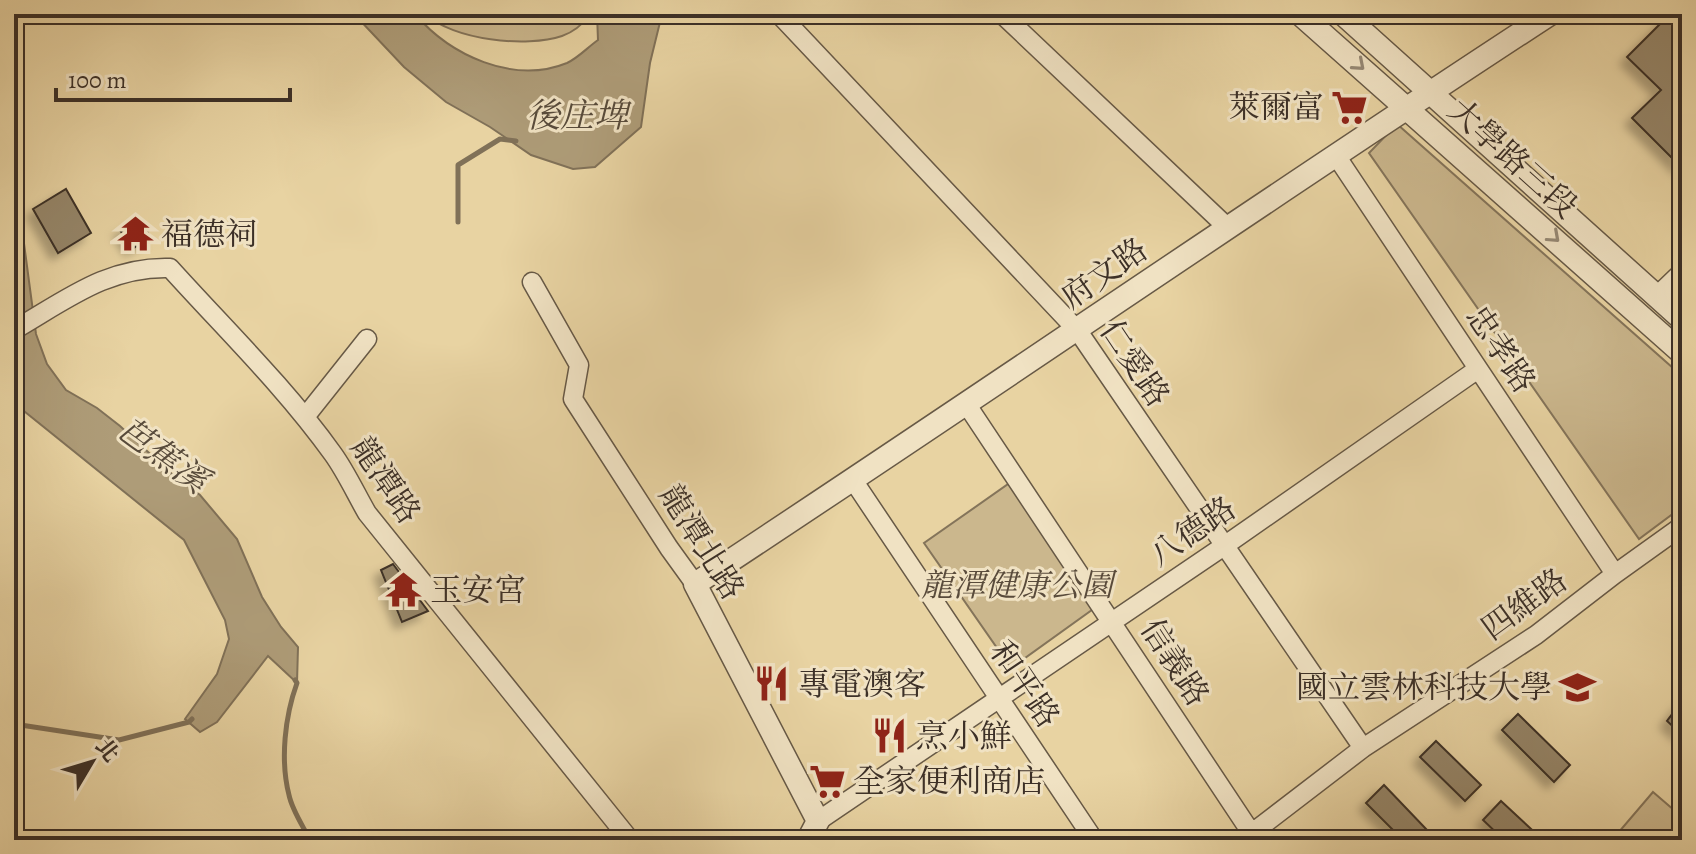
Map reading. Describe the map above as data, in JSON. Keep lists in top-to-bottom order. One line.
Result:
{"streets":{"street":["大學路三段","府文路","忠孝路","仁愛路","龍潭路","八德路","龍潭北路","四維路","信義路","和平路"]},"crossings":[["大學路三段","府文路"],["府文路","忠孝路"],["府文路","仁愛路"],["府文路","龍潭北路"],["府文路","信義路"],["府文路","和平路"],["忠孝路","八德路"],["忠孝路","四維路"],["仁愛路","八德路"],["仁愛路","四維路"],["八德路","龍潭北路"],["八德路","信義路"],["八德路","和平路"],["四維路","信義路"]],"water":["後庄埤","芭蕉溪"],"parks":["龍潭健康公園"],"places":{"supermarket":["萊爾富","全家便利商店"],"temple":["福德祠","玉安宮"],"restaurant":["專電澳客","烹小鮮"],"school or university":["國立雲林科技大學"]},"scale_bar":"100 m","north":"top right"}
